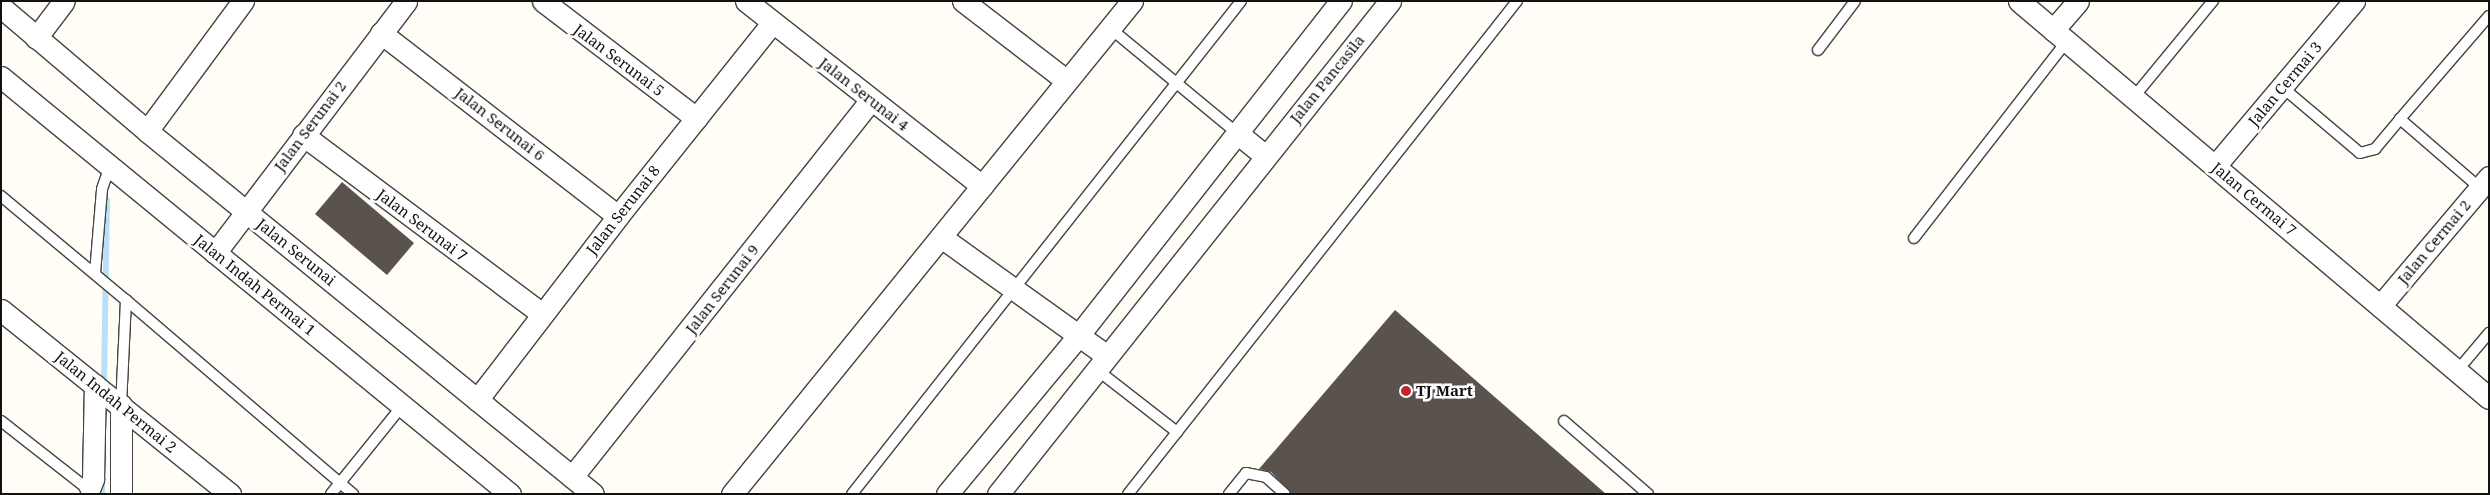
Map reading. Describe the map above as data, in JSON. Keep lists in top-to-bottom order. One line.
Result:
{"streets":{"street":["Jalan Serunai 5","Jalan Pancasila","Jalan Cermai 3","Jalan Serunai 4","Jalan Serunai 6","Jalan Serunai 2","Jalan Cermai 7","Jalan Serunai 8","Jalan Serunai 7","Jalan Cermai 2","Jalan Serunai","Jalan Indah Permai 1","Jalan Serunai 9","Jalan Indah Permai 2"]},"crossings":[["Jalan Serunai 5","Jalan Serunai 8"],["Jalan Cermai 3","Jalan Cermai 7"],["Jalan Serunai 4","Jalan Serunai 8"],["Jalan Serunai 4","Jalan Serunai 9"],["Jalan Serunai 6","Jalan Serunai 2"],["Jalan Serunai 6","Jalan Serunai 8"],["Jalan Serunai 2","Jalan Serunai 7"],["Jalan Serunai 2","Jalan Serunai"],["Jalan Serunai 2","Jalan Indah Permai 1"],["Jalan Cermai 7","Jalan Cermai 2"],["Jalan Serunai 8","Jalan Serunai 7"],["Jalan Serunai 8","Jalan Serunai"],["Jalan Serunai","Jalan Serunai 9"]],"places":["TJ Mart"]}
